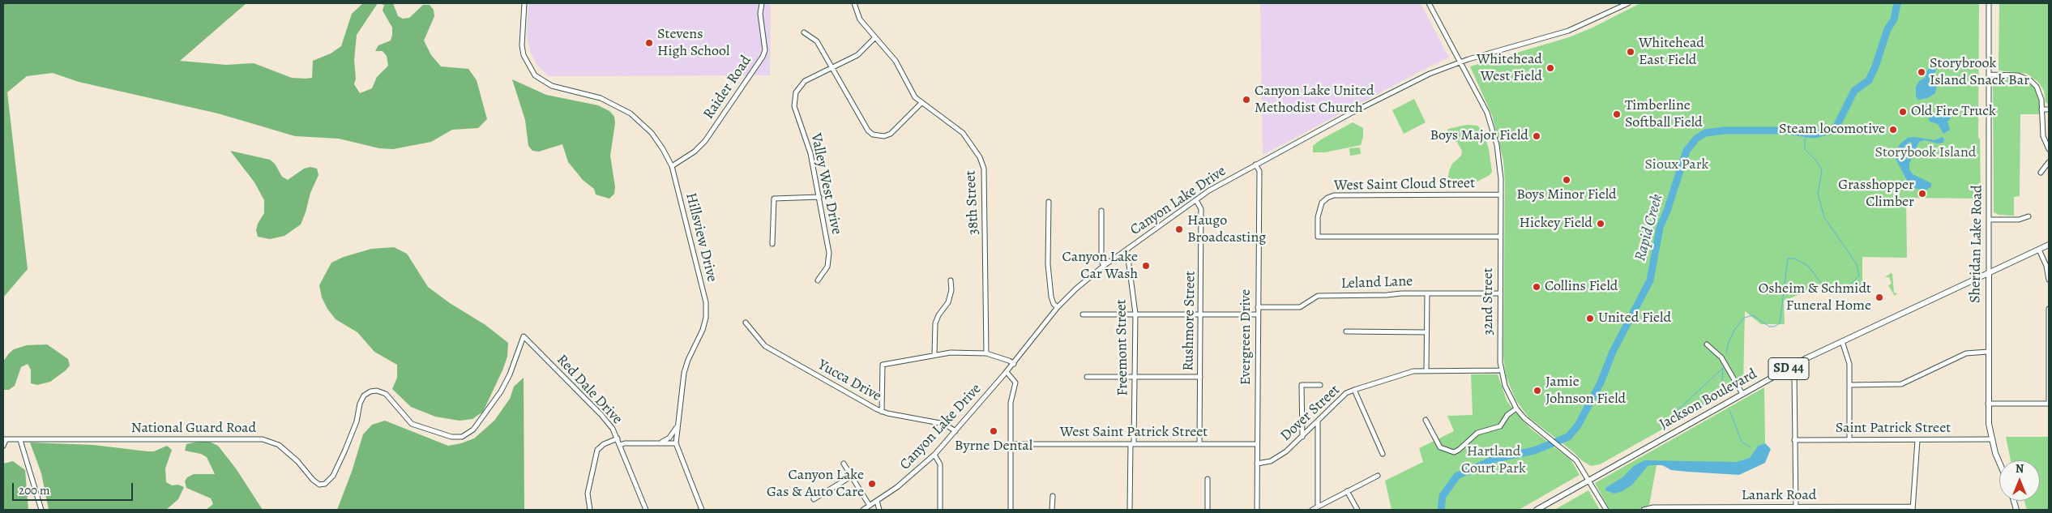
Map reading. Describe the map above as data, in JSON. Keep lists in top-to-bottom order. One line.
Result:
{"streets":{"main road":["Sheridan Lake Road","SD 44","Jackson Boulevard"],"street":["Raider Road","Valley West Drive","West Saint Cloud Street","Canyon Lake Drive","38th Street","Hillsview Drive","Leland Lane","32nd Street","Rushmore Street","Evergreen Drive","Freemont Street","Yucca Drive","Red Dale Drive","Dover Street","National Guard Road","Saint Patrick Street","West Saint Patrick Street","Lanark Road"]},"crossings":[["Raider Road","Hillsview Drive"],["Valley West Drive","38th Street"],["West Saint Cloud Street","32nd Street"],["Canyon Lake Drive","32nd Street"],["Canyon Lake Drive","Rushmore Street"],["Canyon Lake Drive","Evergreen Drive"],["Canyon Lake Drive","Freemont Street"],["Canyon Lake Drive","Yucca Drive"],["Sheridan Lake Road","Jackson Boulevard"],["Sheridan Lake Road","Saint Patrick Street"],["Leland Lane","32nd Street"],["Leland Lane","Evergreen Drive"],["32nd Street","Jackson Boulevard"],["32nd Street","Dover Street"],["Rushmore Street","West Saint Patrick Street"],["Evergreen Drive","Dover Street"],["Evergreen Drive","West Saint Patrick Street"],["Freemont Street","West Saint Patrick Street"],["Red Dale Drive","National Guard Road"]],"water":["Rapid Creek"],"parks":["Storybook Island","Sioux Park","Hartland Court Park"],"places":["Stevens High School","Whitehead East Field","Whitehead West Field","Storybrook Island Snack Bar","Canyon Lake United Methodist Church","Old Fire Truck","Timberline Softball Field","Steam locomotive","Boys Major Field","Boys Minor Field","Grasshopper Climber","Hickey Field","Haugo Broadcasting","Canyon Lake Car Wash","Collins Field","Osheim & Schmidt Funeral Home","United Field","Jamie Johnson Field","Byrne Dental","Canyon Lake Gas & Auto Care"],"scale_bar":"200 m","north":"top"}
